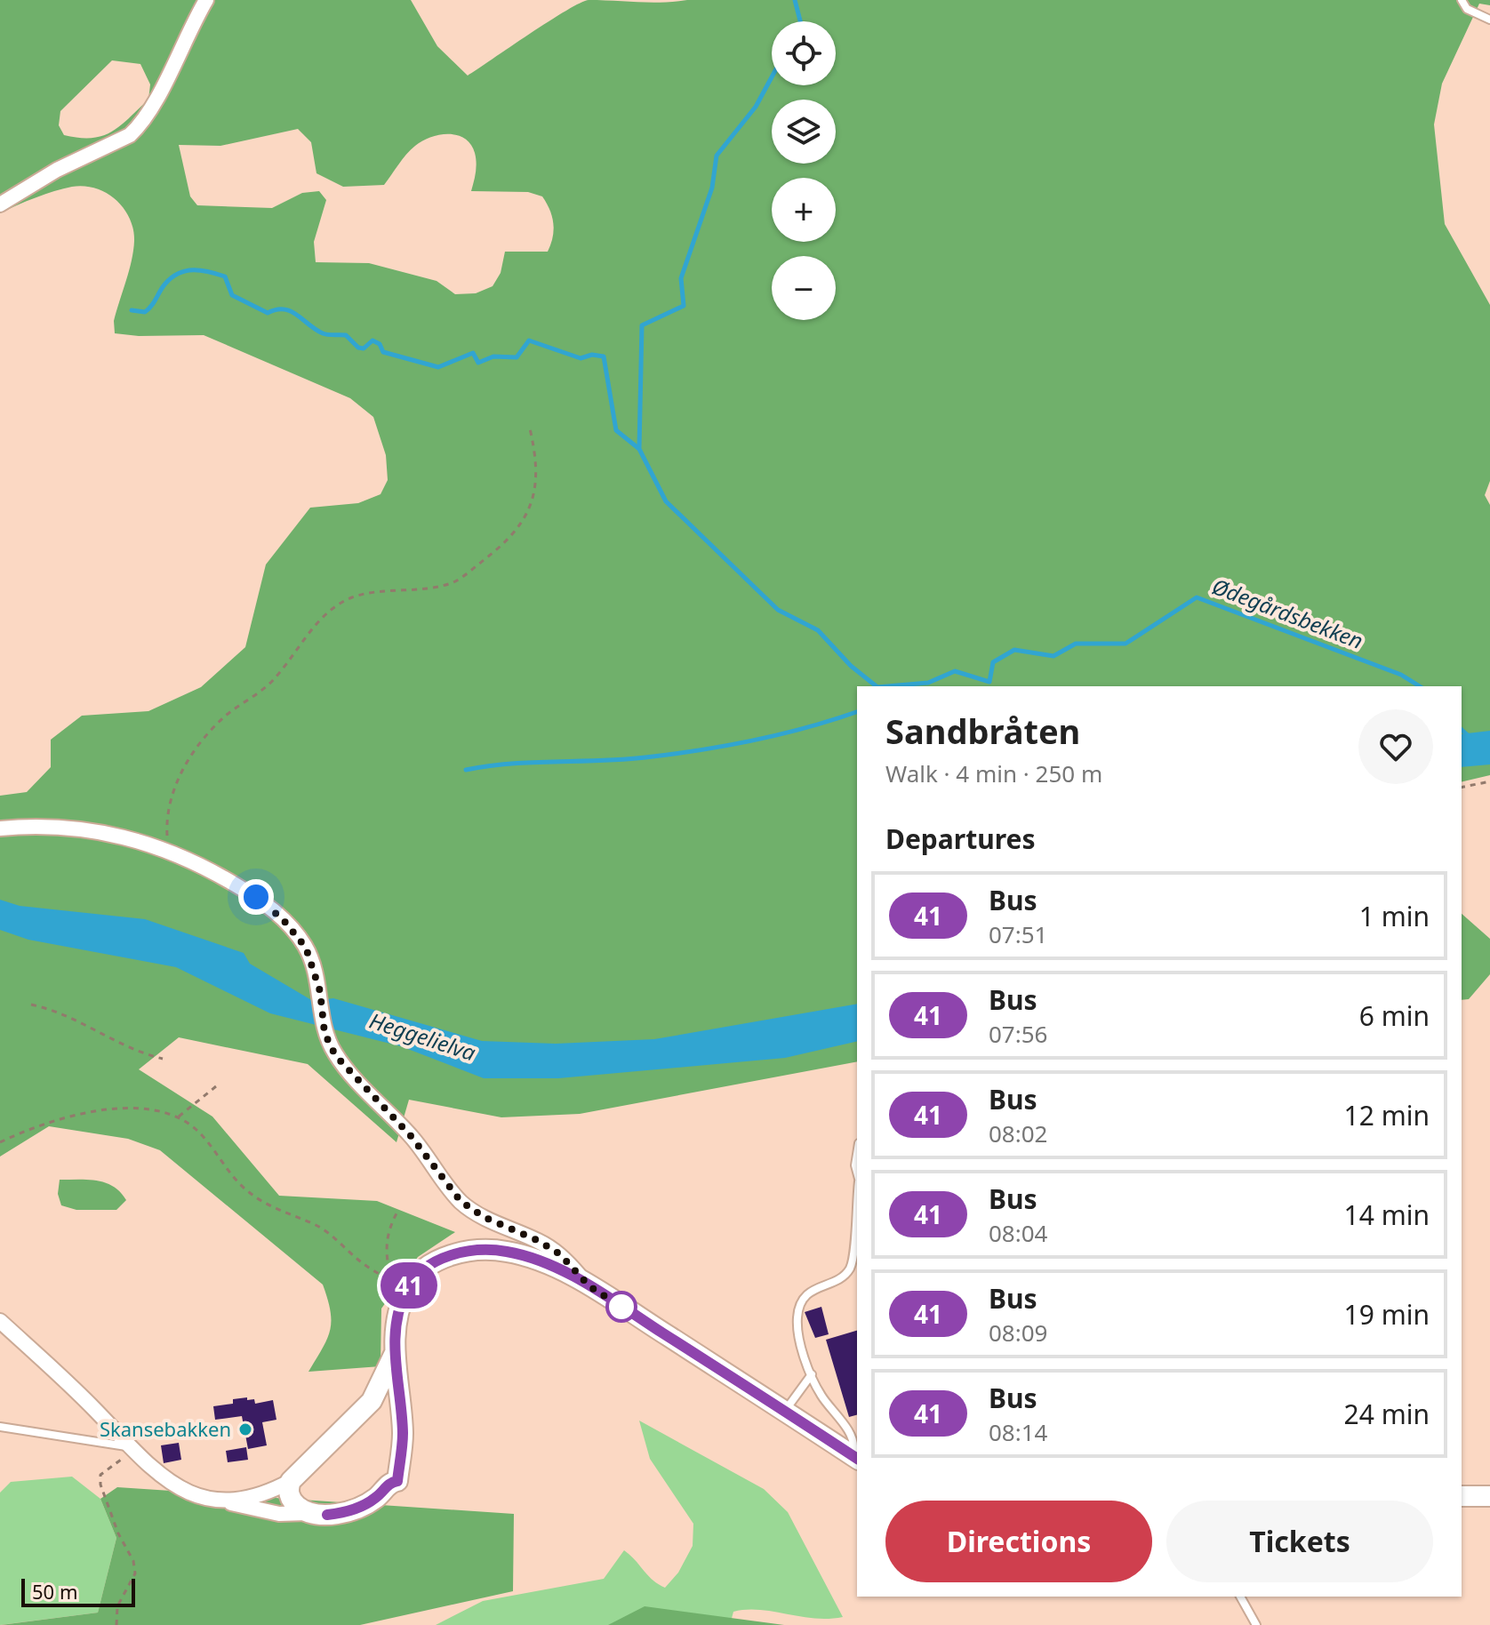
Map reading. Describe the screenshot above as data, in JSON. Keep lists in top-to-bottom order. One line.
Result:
{"water":["Ødegårdsbekken","Heggelielva"],"places":["Skansebakken"],"lines":["bus line 41"],"scale_bar":"50 m","page":{"on_map":"41","map_buttons":["+","−"],"heading":[["Sandbråten","Walk · 4 min · 250 m"],"Departures"],"list":[{"mark":"41","name":"Bus","note":"07:51","value":"1 min"},{"mark":"41","name":"Bus","note":"07:56","value":"6 min"},{"mark":"41","name":"Bus","note":"08:02","value":"12 min"},{"mark":"41","name":"Bus","note":"08:04","value":"14 min"},{"mark":"41","name":"Bus","note":"08:09","value":"19 min"},{"mark":"41","name":"Bus","note":"08:14","value":"24 min"}],"buttons":["Directions","Tickets"],"scale":"50 m"}}
